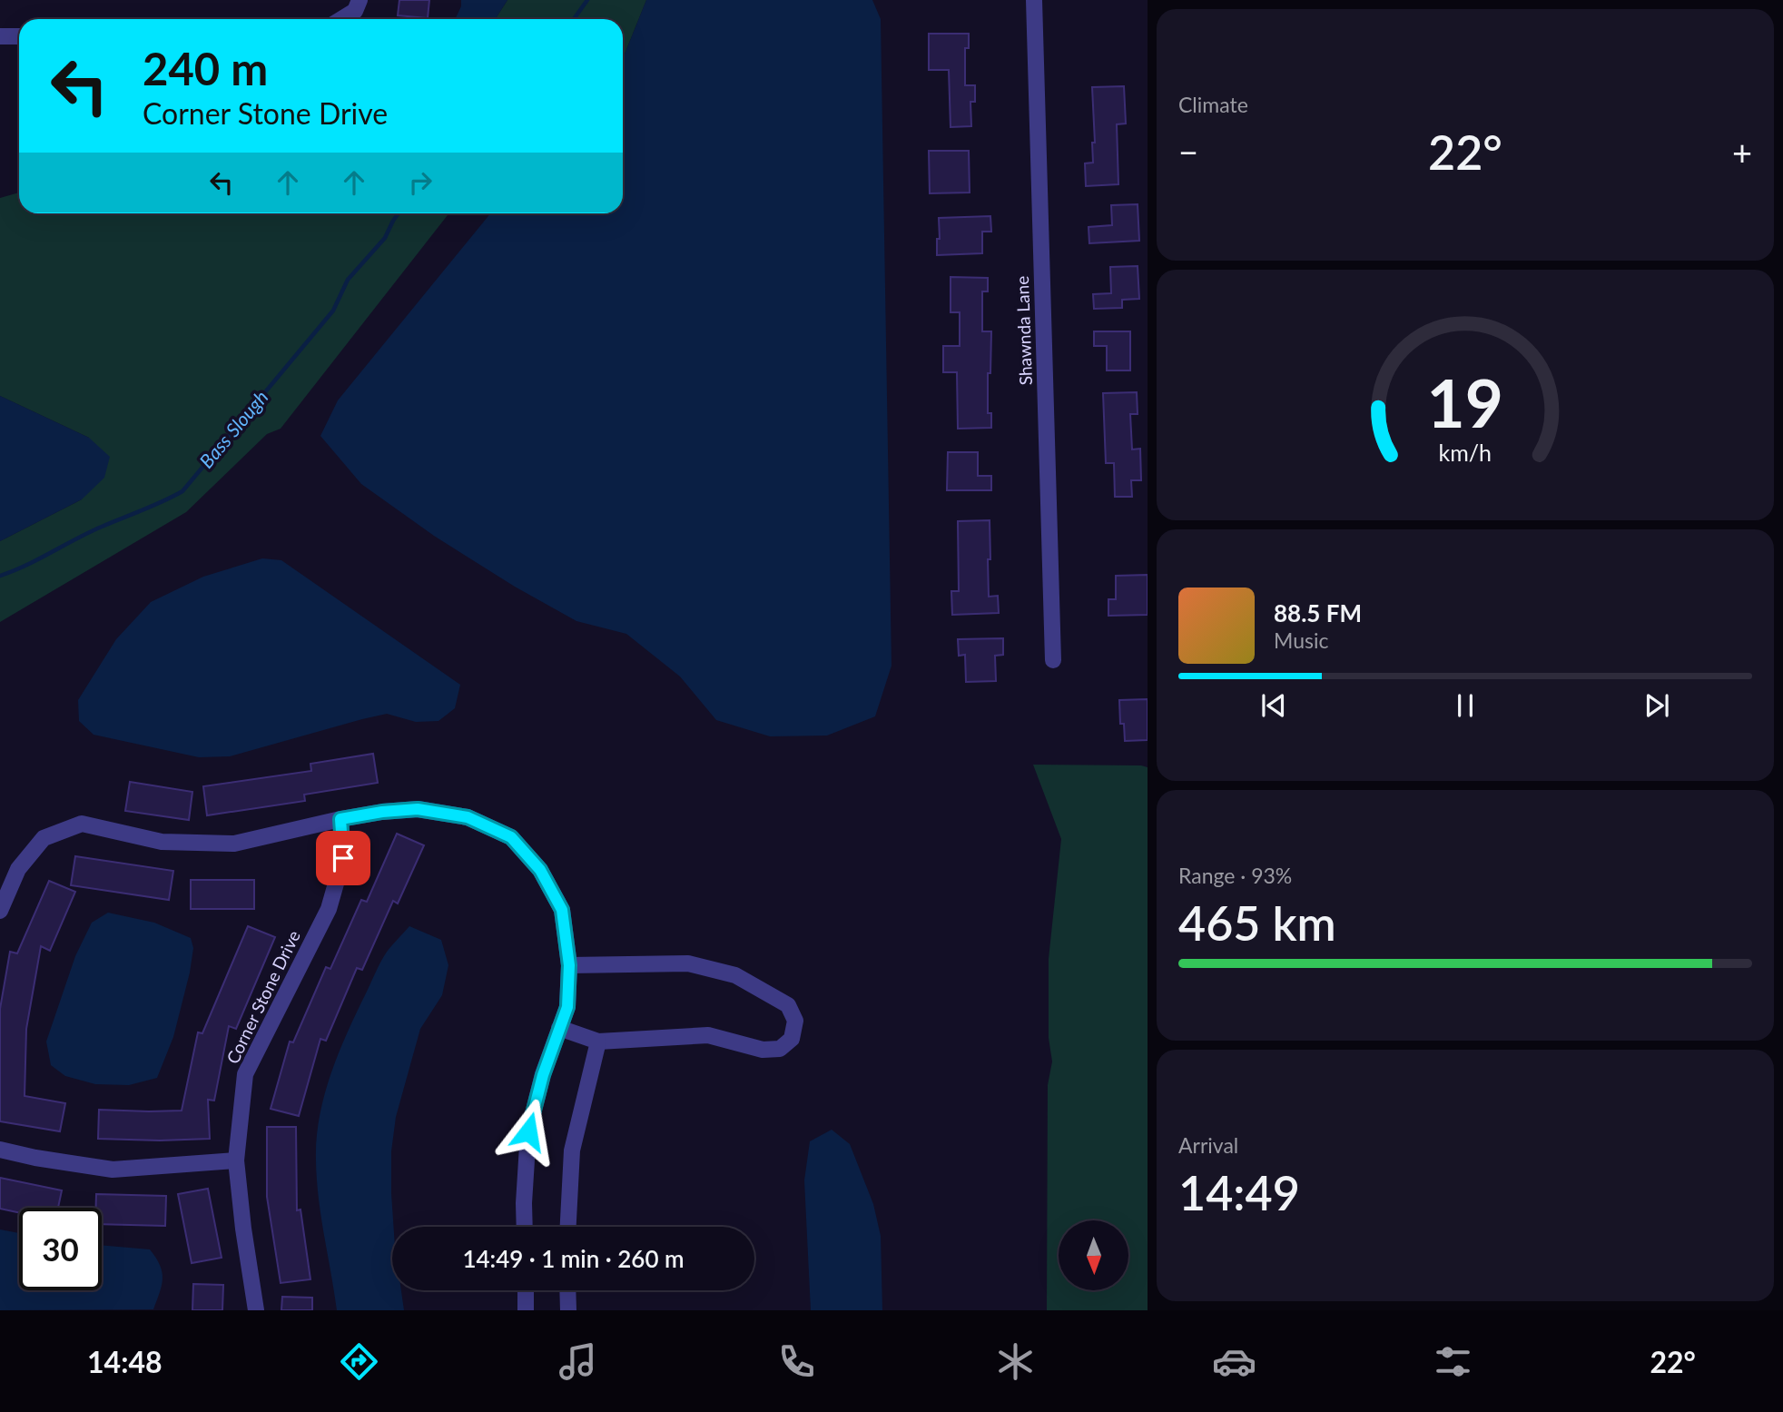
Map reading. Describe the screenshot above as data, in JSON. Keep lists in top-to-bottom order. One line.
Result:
{"streets":{"street":["Shawnda Lane","Corner Stone Drive"]},"water":["Bass Slough"],"north":"bottom","page":{"tile":["Climate",["Range · 93%","465 km"],["Arrival","14:49"]],"turn":["240 m","Corner Stone Drive"],"heat":["−","22°","+"],"song":["88.5 FM","Music"],"limit":"30","trip":"14:49 · 1 min · 260 m","tabs":["14:48","22°"],"gauge":["19","km/h"]}}
